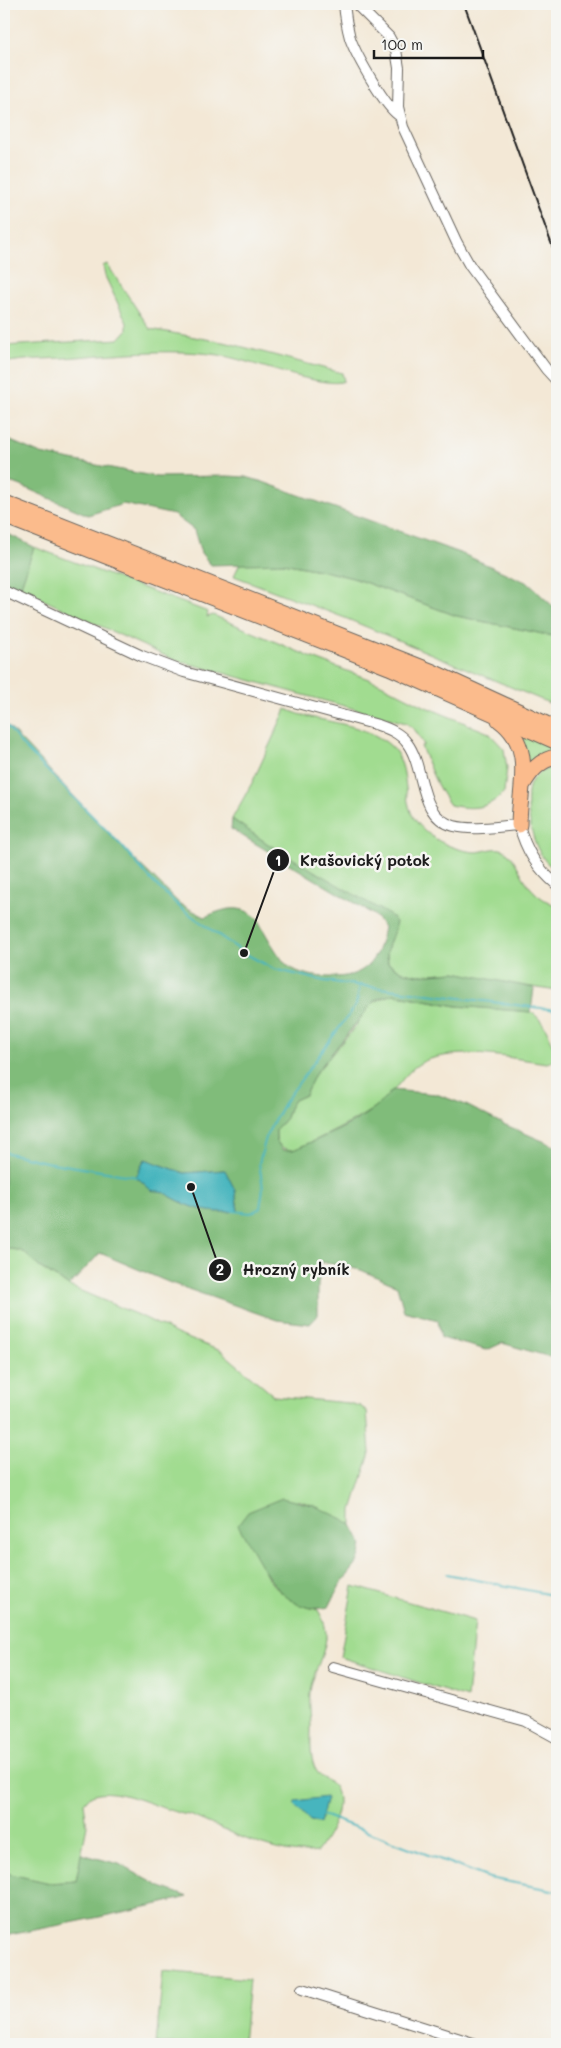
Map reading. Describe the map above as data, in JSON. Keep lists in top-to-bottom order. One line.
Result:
{"places":["Krašovický potok","Hrozný rybník"],"scale_bar":"100 m"}
